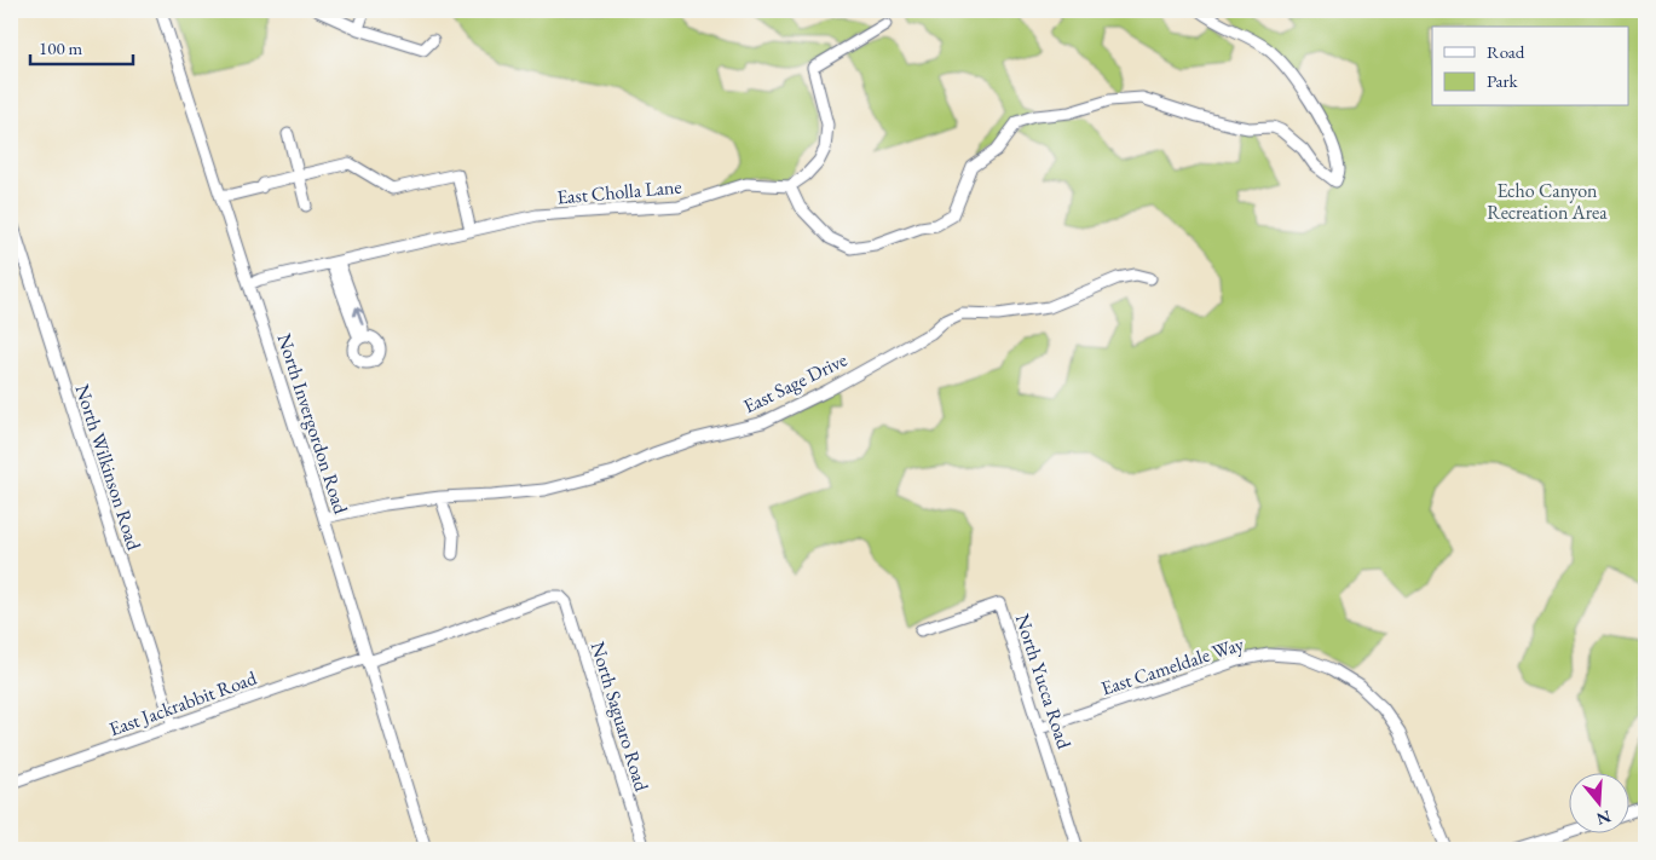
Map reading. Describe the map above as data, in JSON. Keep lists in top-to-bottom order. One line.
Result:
{"streets":{"street":["East Cholla Lane","East Sage Drive","North Invergordon Road","North Wilkinson Road","East Cameldale Way","North Yucca Road","East Jackrabbit Road","North Saguaro Road"]},"crossings":[["East Cholla Lane","North Invergordon Road"],["East Sage Drive","North Invergordon Road"],["North Invergordon Road","East Jackrabbit Road"],["North Wilkinson Road","East Jackrabbit Road"],["East Cameldale Way","North Yucca Road"],["East Jackrabbit Road","North Saguaro Road"]],"parks":["Echo Canyon Recreation Area"],"legend":["Road","Park"],"scale_bar":"100 m","north":"bottom"}
